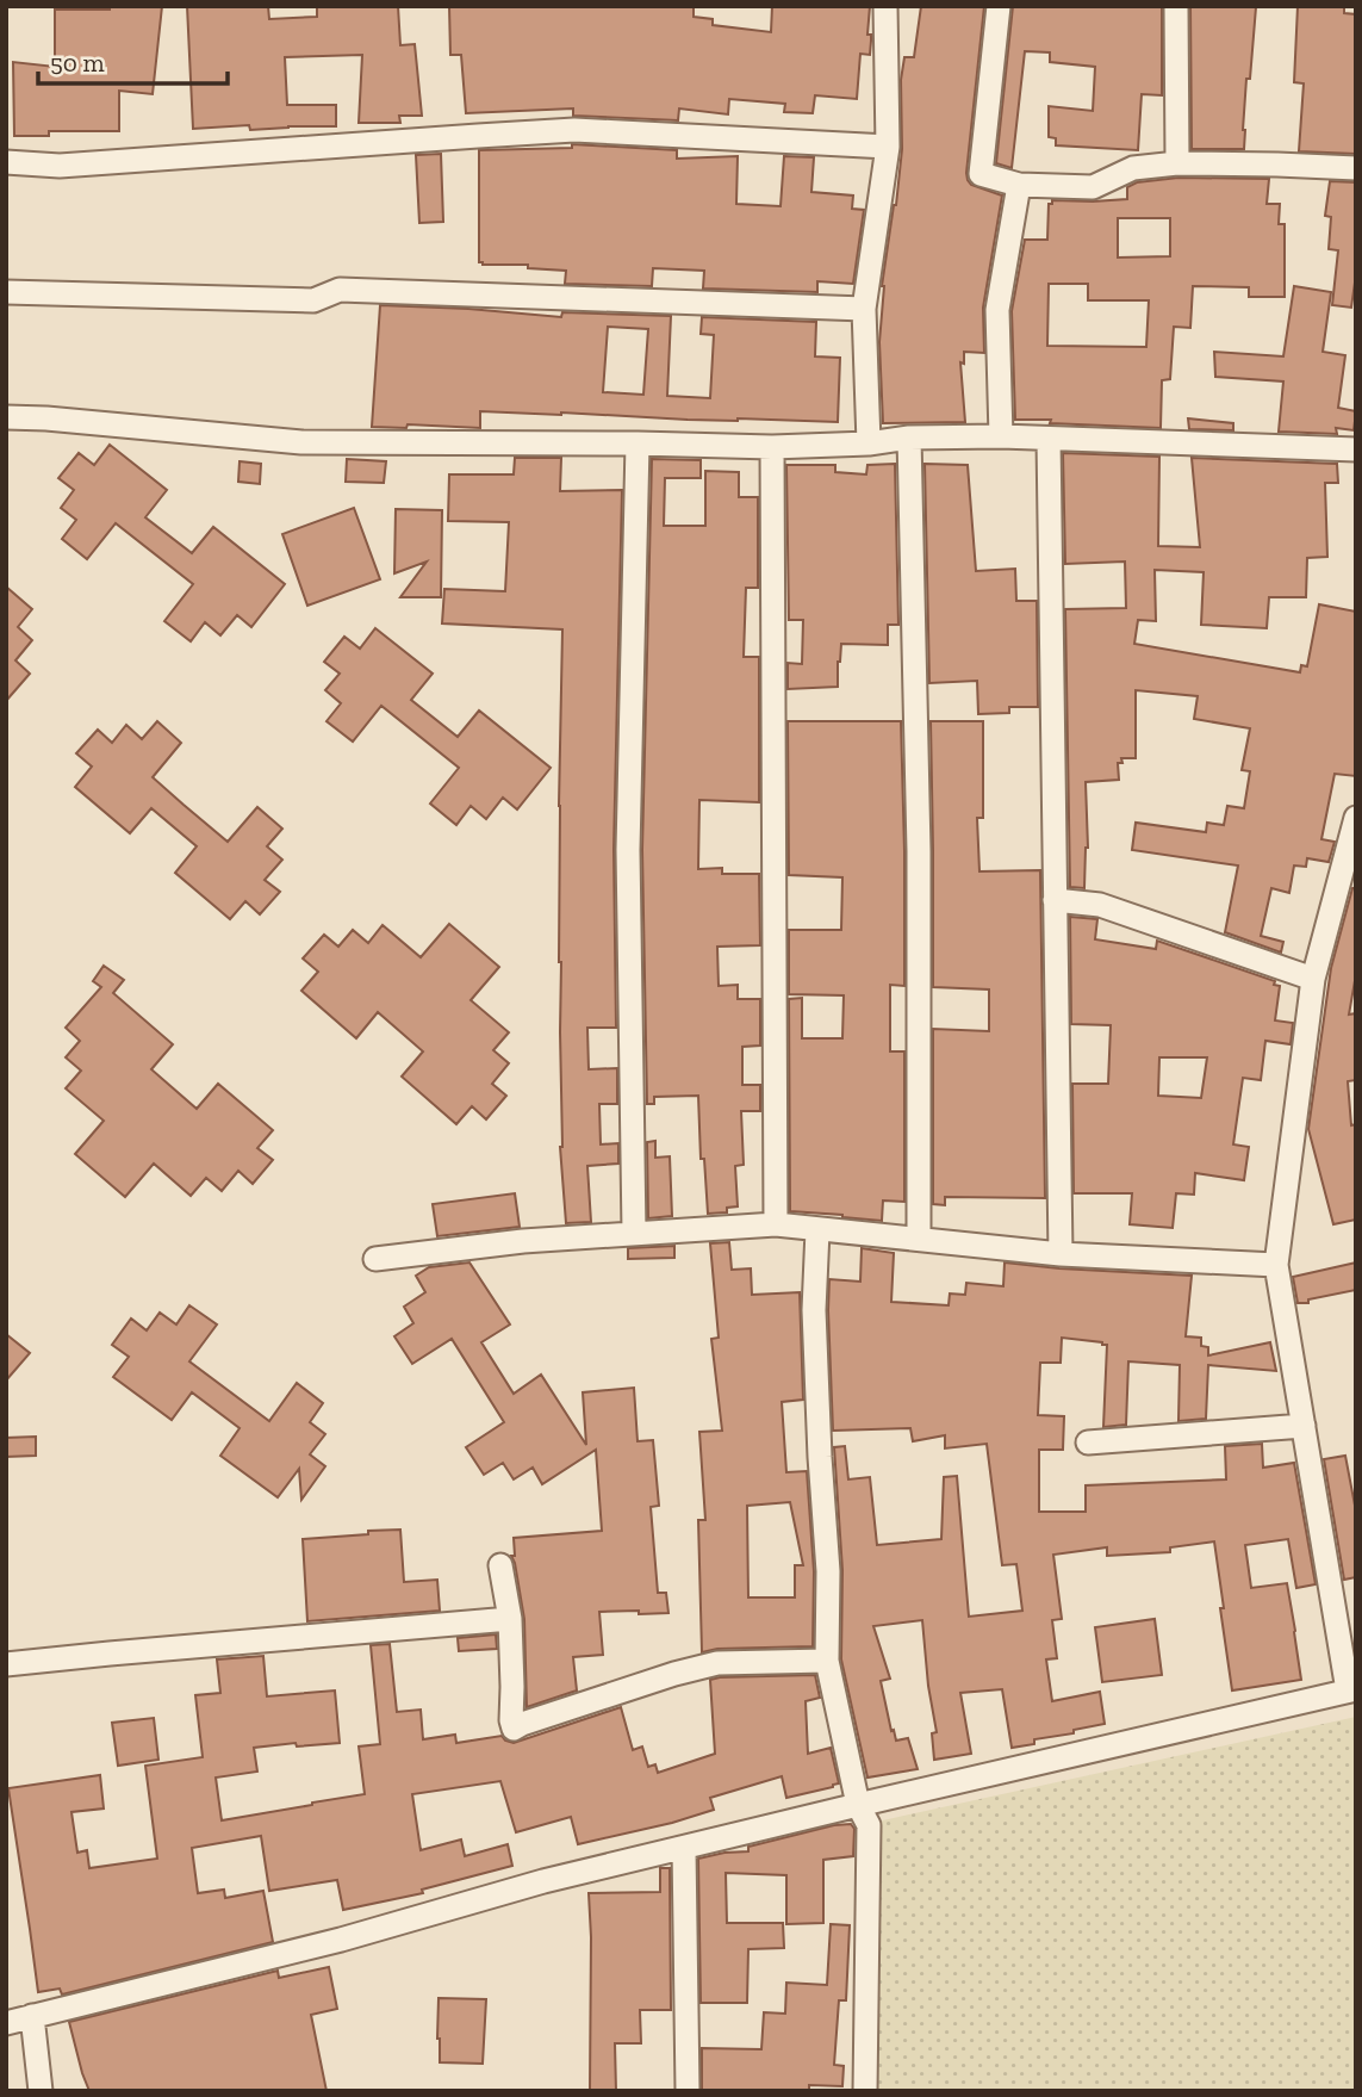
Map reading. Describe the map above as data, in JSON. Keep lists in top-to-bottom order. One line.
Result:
{"scale_bar":"50 m"}
